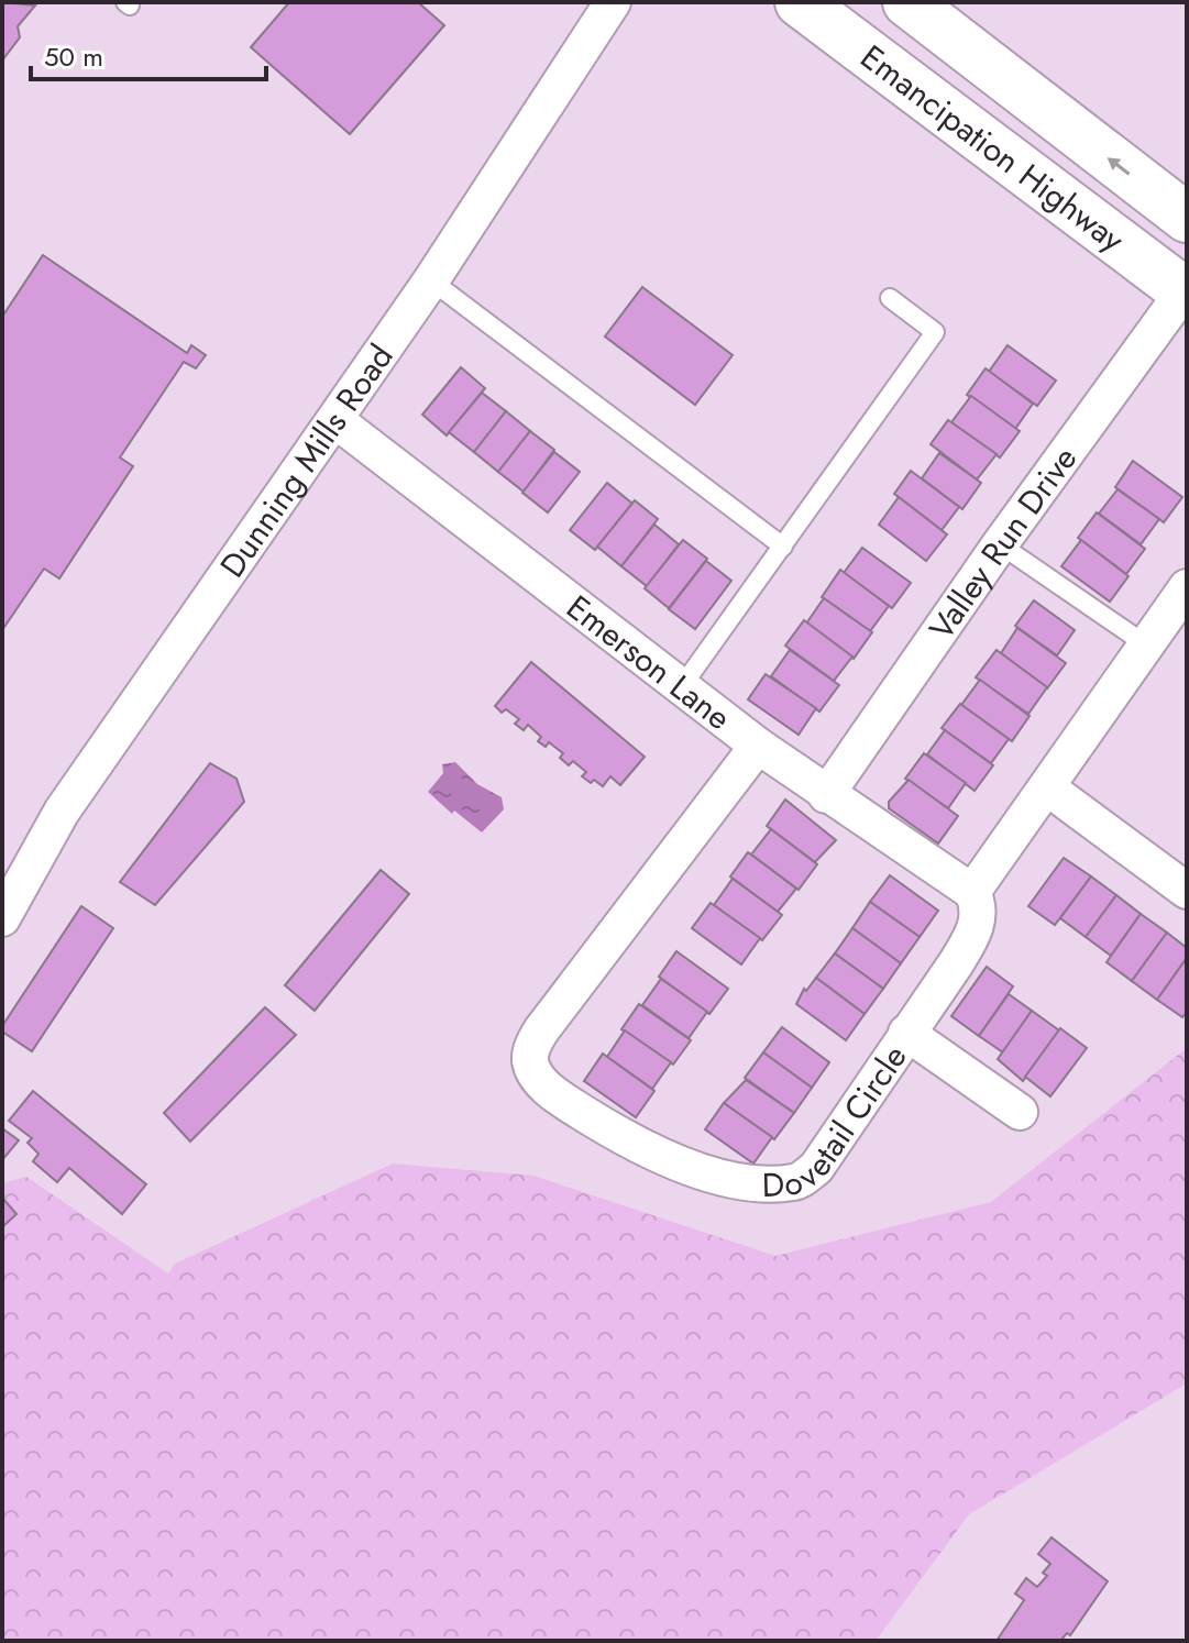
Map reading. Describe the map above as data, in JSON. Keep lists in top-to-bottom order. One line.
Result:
{"streets":{"main road":["Emancipation Highway"],"street":["Dunning Mills Road","Valley Run Drive","Emerson Lane","Dovetail Circle"]},"crossings":[["Emancipation Highway","Valley Run Drive"],["Dunning Mills Road","Emerson Lane"],["Valley Run Drive","Emerson Lane"],["Emerson Lane","Dovetail Circle"]],"scale_bar":"50 m"}
